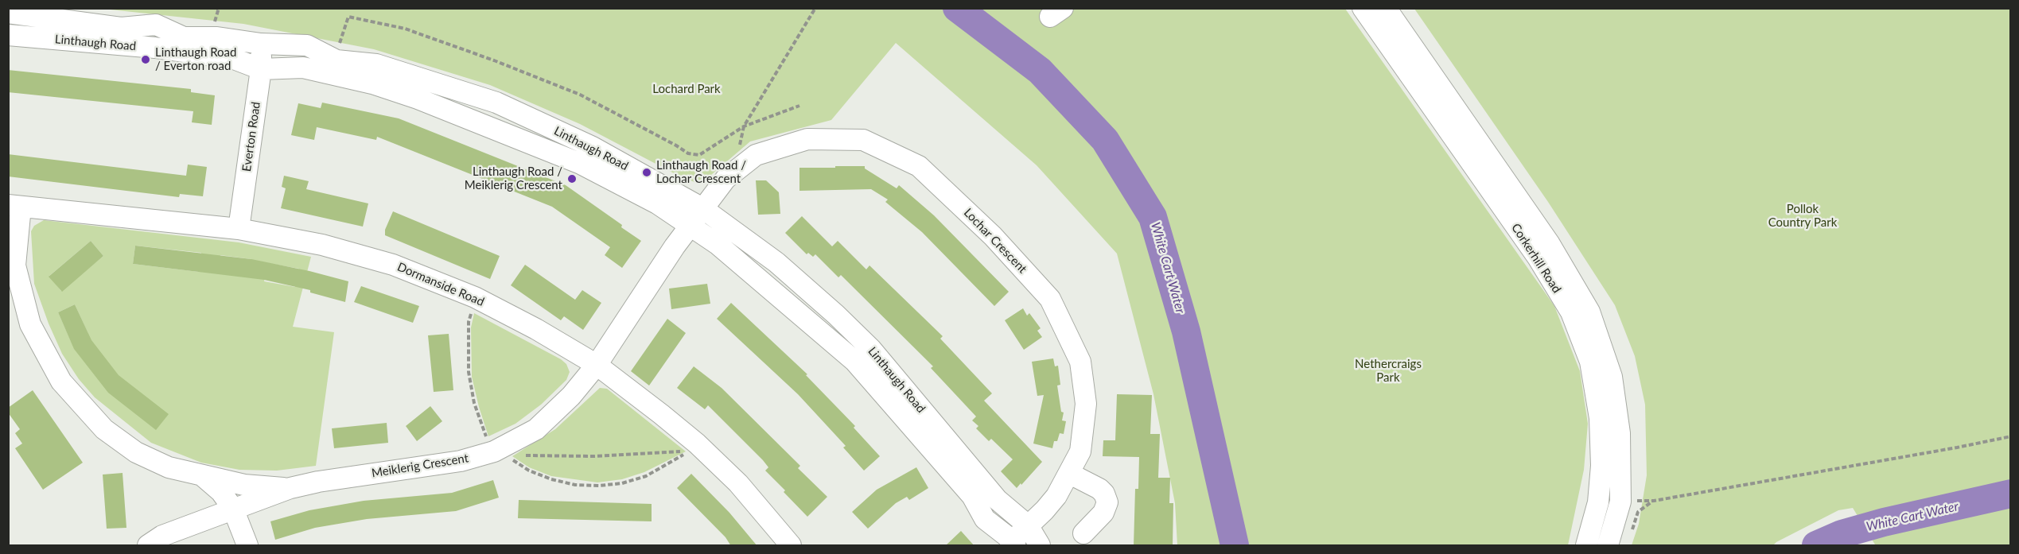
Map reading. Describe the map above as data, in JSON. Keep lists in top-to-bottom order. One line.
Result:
{"streets":{"street":["Linthaugh Road","Everton Road","Lochar Crescent","Corkerhill Road","Dormanside Road","Meiklerig Crescent"]},"crossings":[["Linthaugh Road","Everton Road"],["Linthaugh Road","Lochar Crescent"],["Linthaugh Road","Meiklerig Crescent"],["Everton Road","Dormanside Road"],["Lochar Crescent","Meiklerig Crescent"],["Dormanside Road","Meiklerig Crescent"]],"water":["White Cart Water"],"parks":["Lochard Park","Pollok Country Park","Nethercraigs Park"],"places":["Linthaugh Road / Everton road","Linthaugh Road / Lochar Crescent","Linthaugh Road / Meiklerig Crescent"]}
